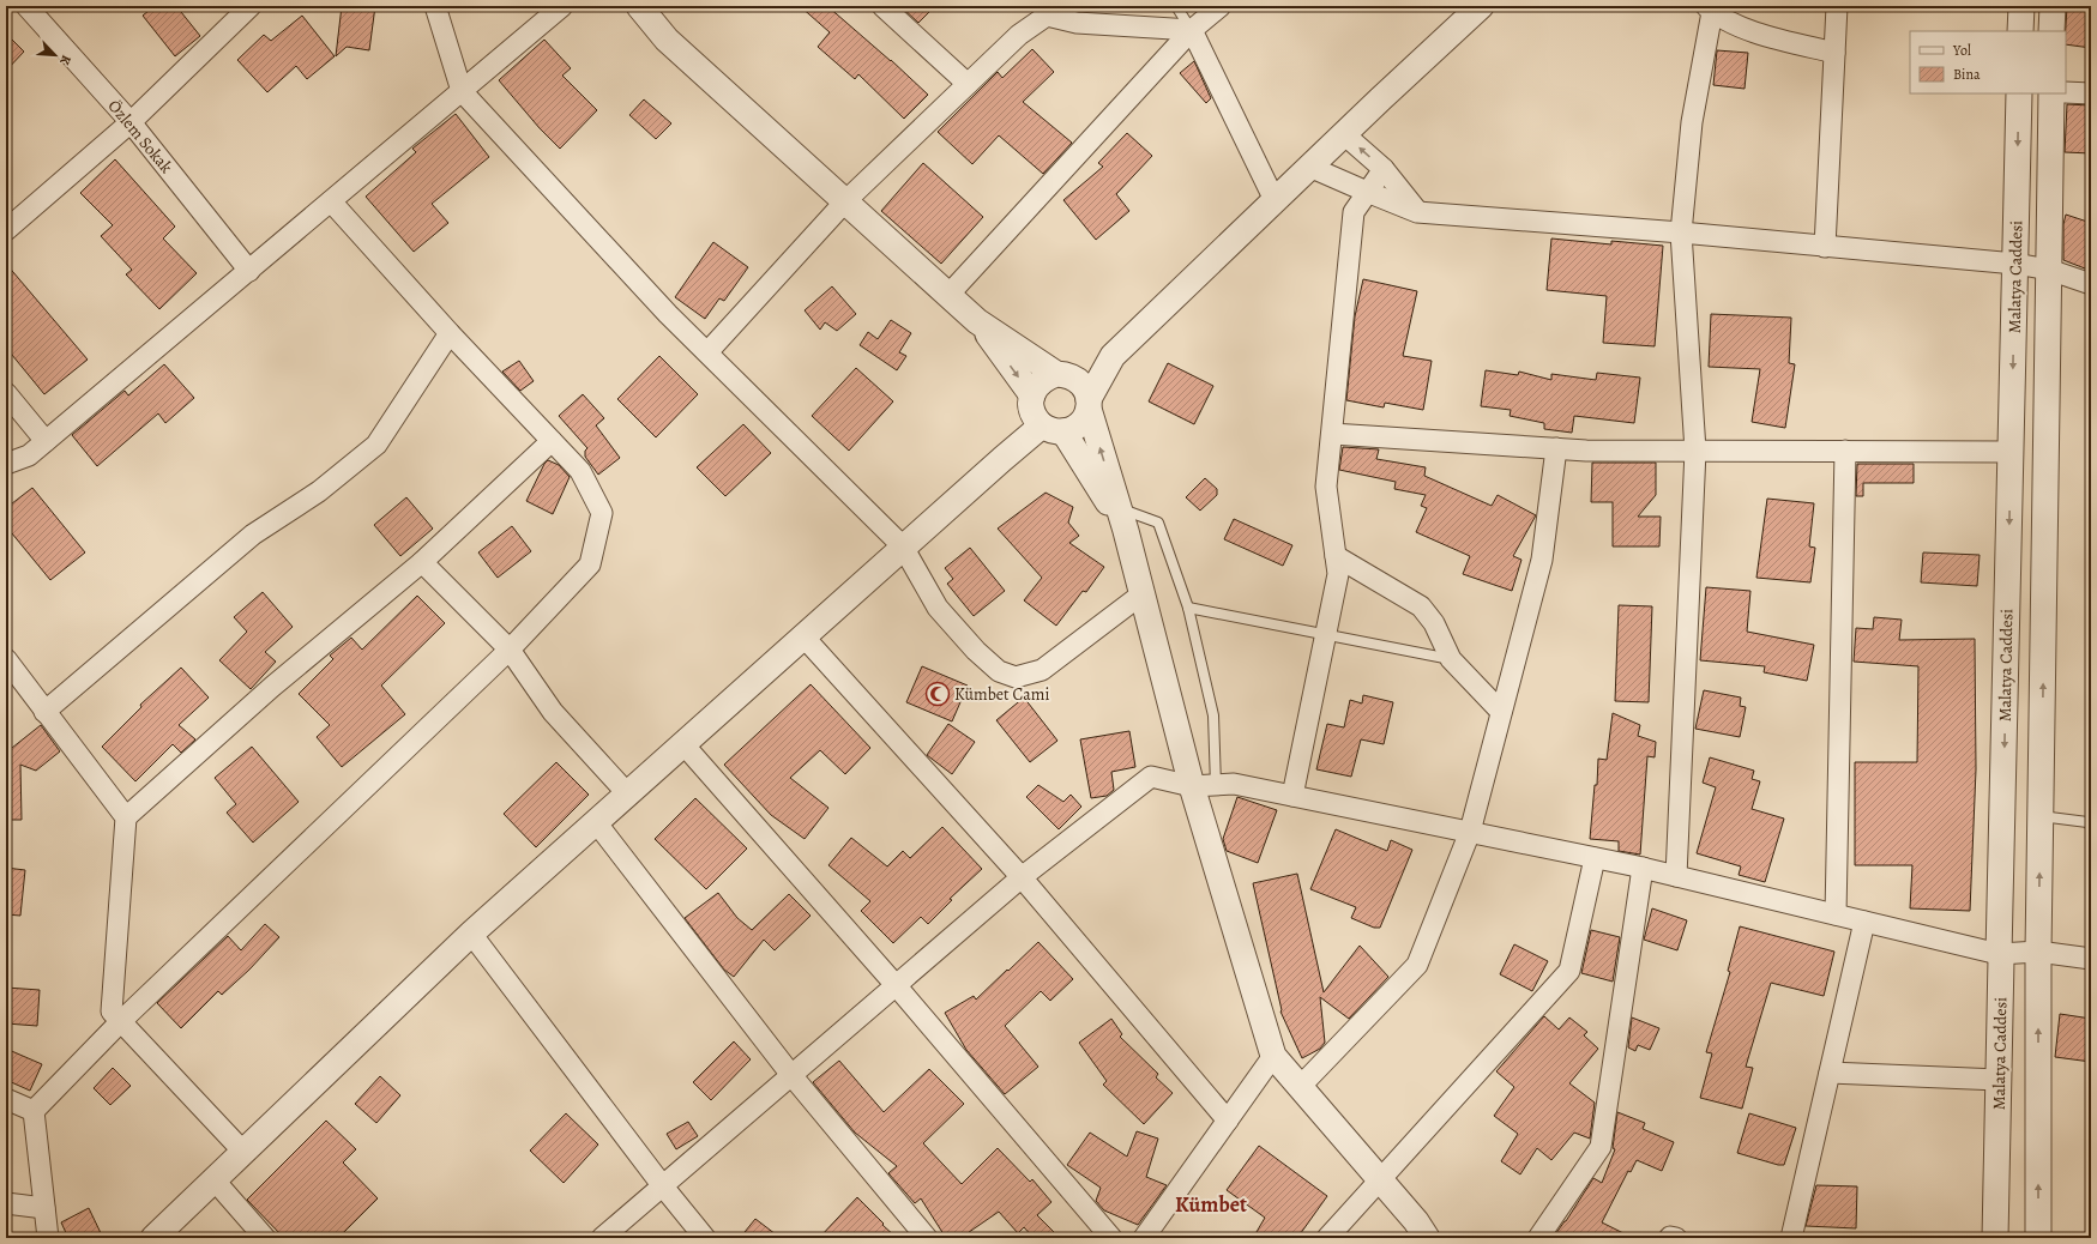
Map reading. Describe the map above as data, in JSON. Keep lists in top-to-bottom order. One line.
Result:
{"streets":{"street":["Özlem Sokak","Malatya Caddesi"]},"districts":["Kümbet"],"places":{"mosque":["Kümbet Cami"]},"legend":["Yol","Bina"],"north":"bottom right"}
